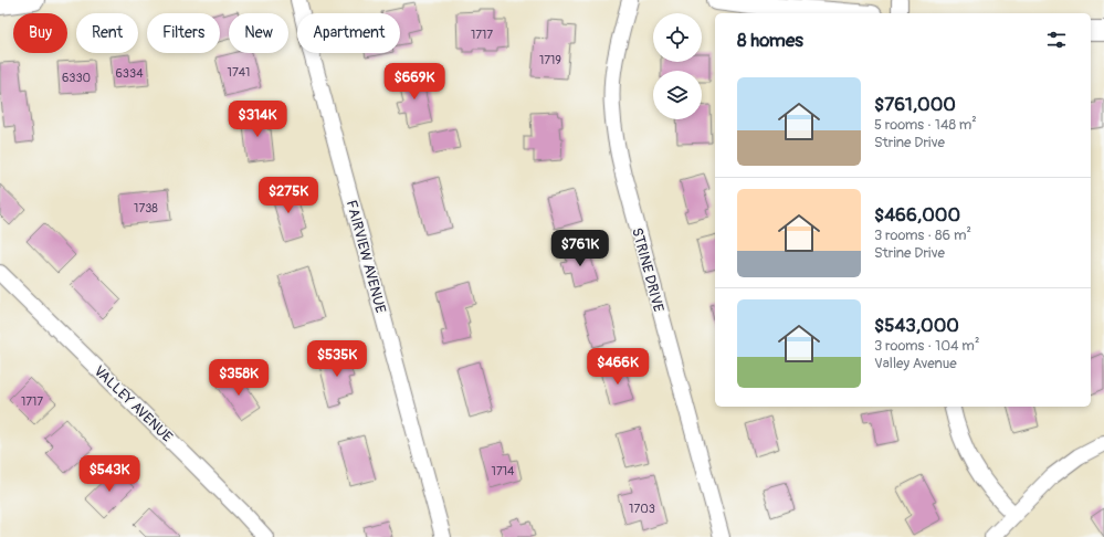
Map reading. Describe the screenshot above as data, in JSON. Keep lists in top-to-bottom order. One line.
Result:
{"streets":{"street":["FAIRVIEW AVENUE","STRINE DRIVE","VALLEY AVENUE"]},"house_numbers":["1717","1719","1741","6334","6330","1738","1717","1714","1703"],"page":{"chip":["Buy","Rent","Filters","New","Apartment"],"heading":"8 homes","price":["$669K","$314K","$275K","$761K","$535K","$466K","$358K","$543K"],"list":[{"name":"$761,000","note":"5 rooms · 148 m² · Strine Drive"},{"name":"$466,000","note":"3 rooms · 86 m² · Strine Drive"},{"name":"$543,000","note":"3 rooms · 104 m² · Valley Avenue"}]}}
